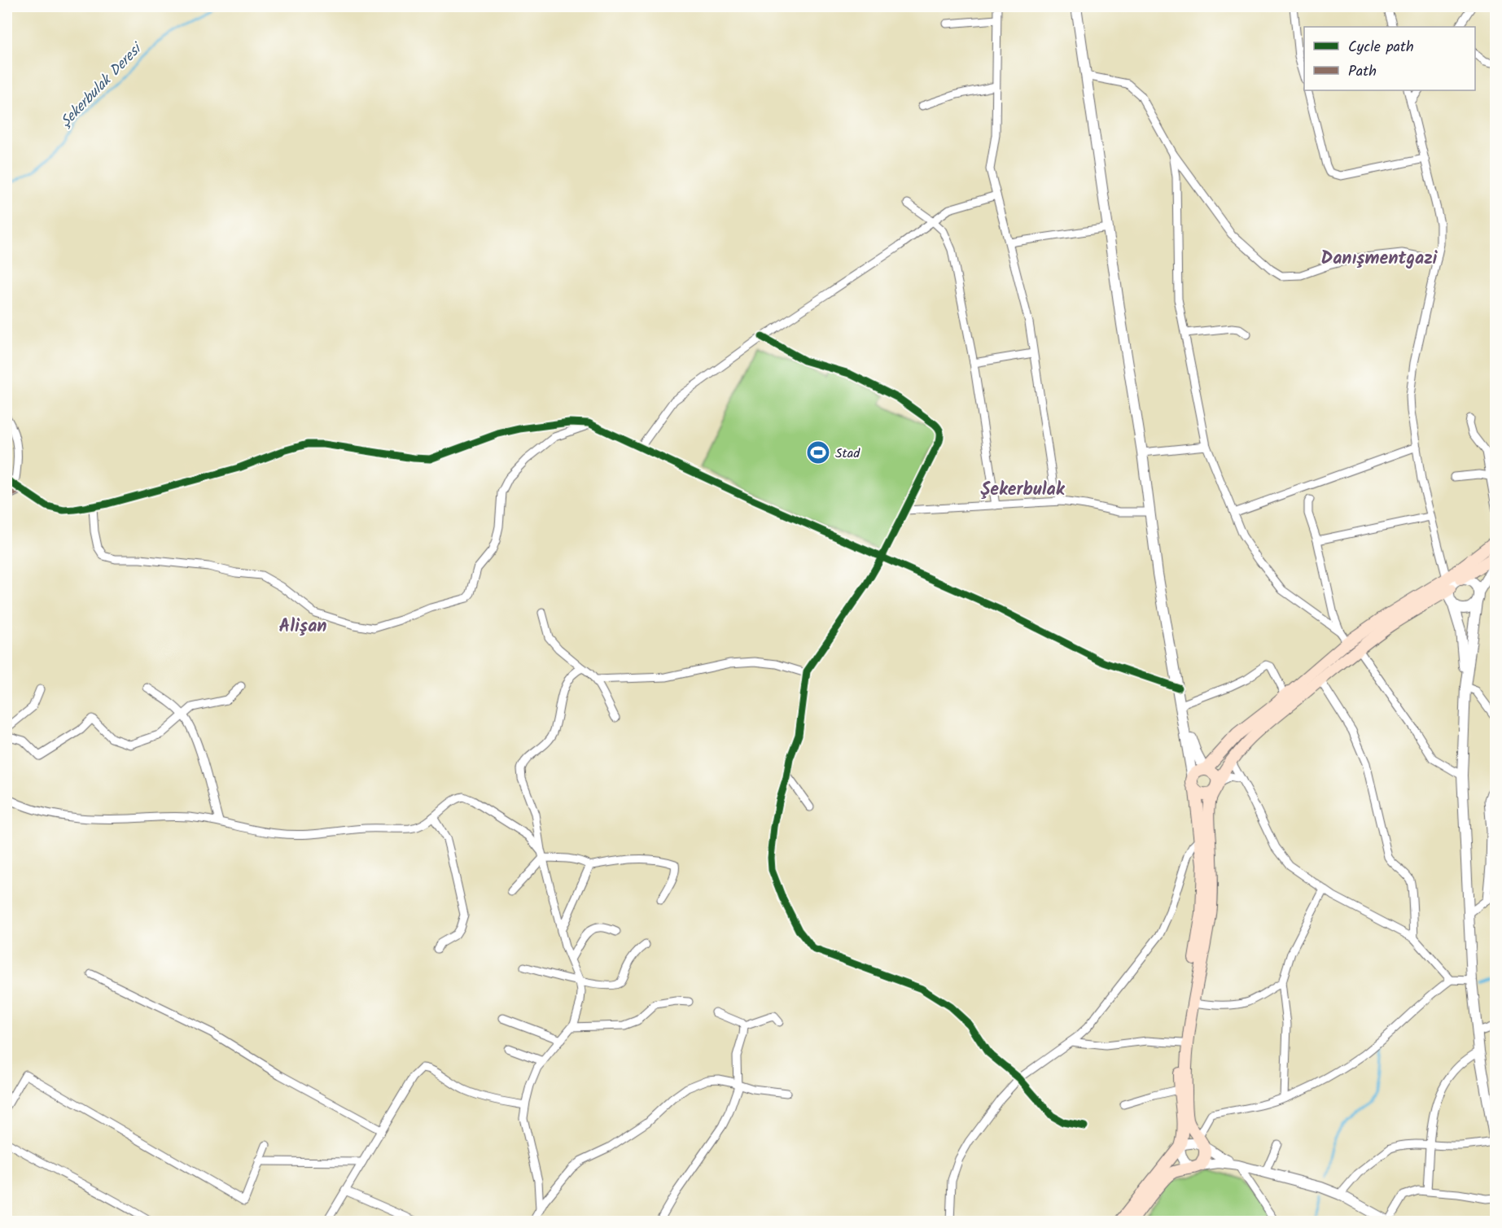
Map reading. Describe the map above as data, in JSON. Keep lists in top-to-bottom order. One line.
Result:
{"districts":["Danışmentgazi","Şekerbulak","Alişan"],"water":["Şekerbulak Deresi"],"places":{"sports":["Stad"]},"legend":["Cycle path","Path"]}
